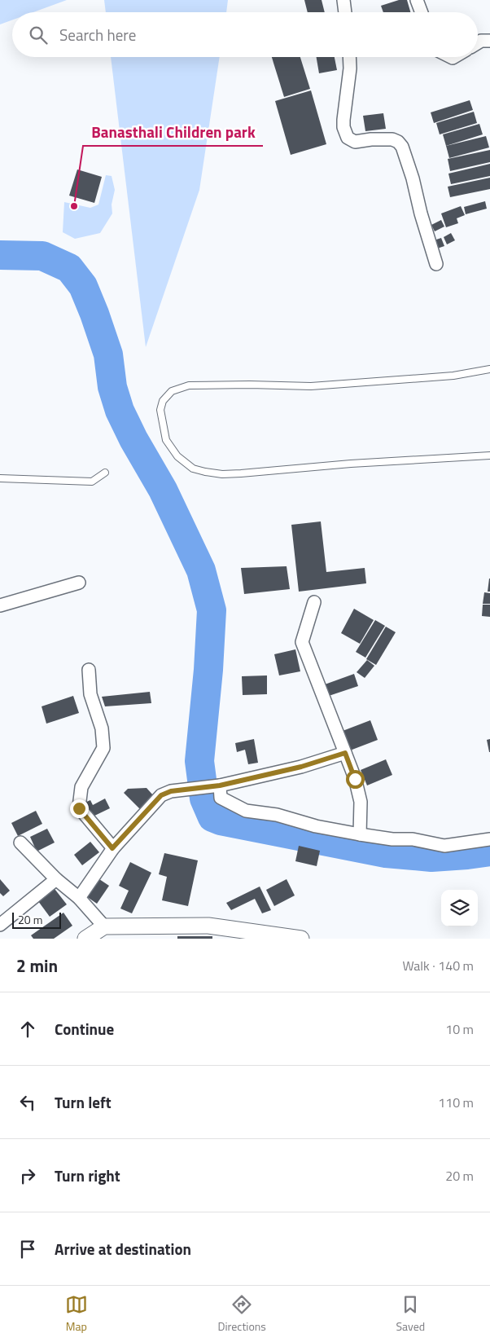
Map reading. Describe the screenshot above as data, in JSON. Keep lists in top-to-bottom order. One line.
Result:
{"places":["Banasthali Children park"],"scale_bar":"20 m","page":{"search":"Search here","scale":"20 m","heading":["2 min","Walk · 140 m"],"list":[["Continue","10 m"],["Turn left","110 m"],["Turn right","20 m"],"Arrive at destination"],"nav":["Map","Directions","Saved"]}}
